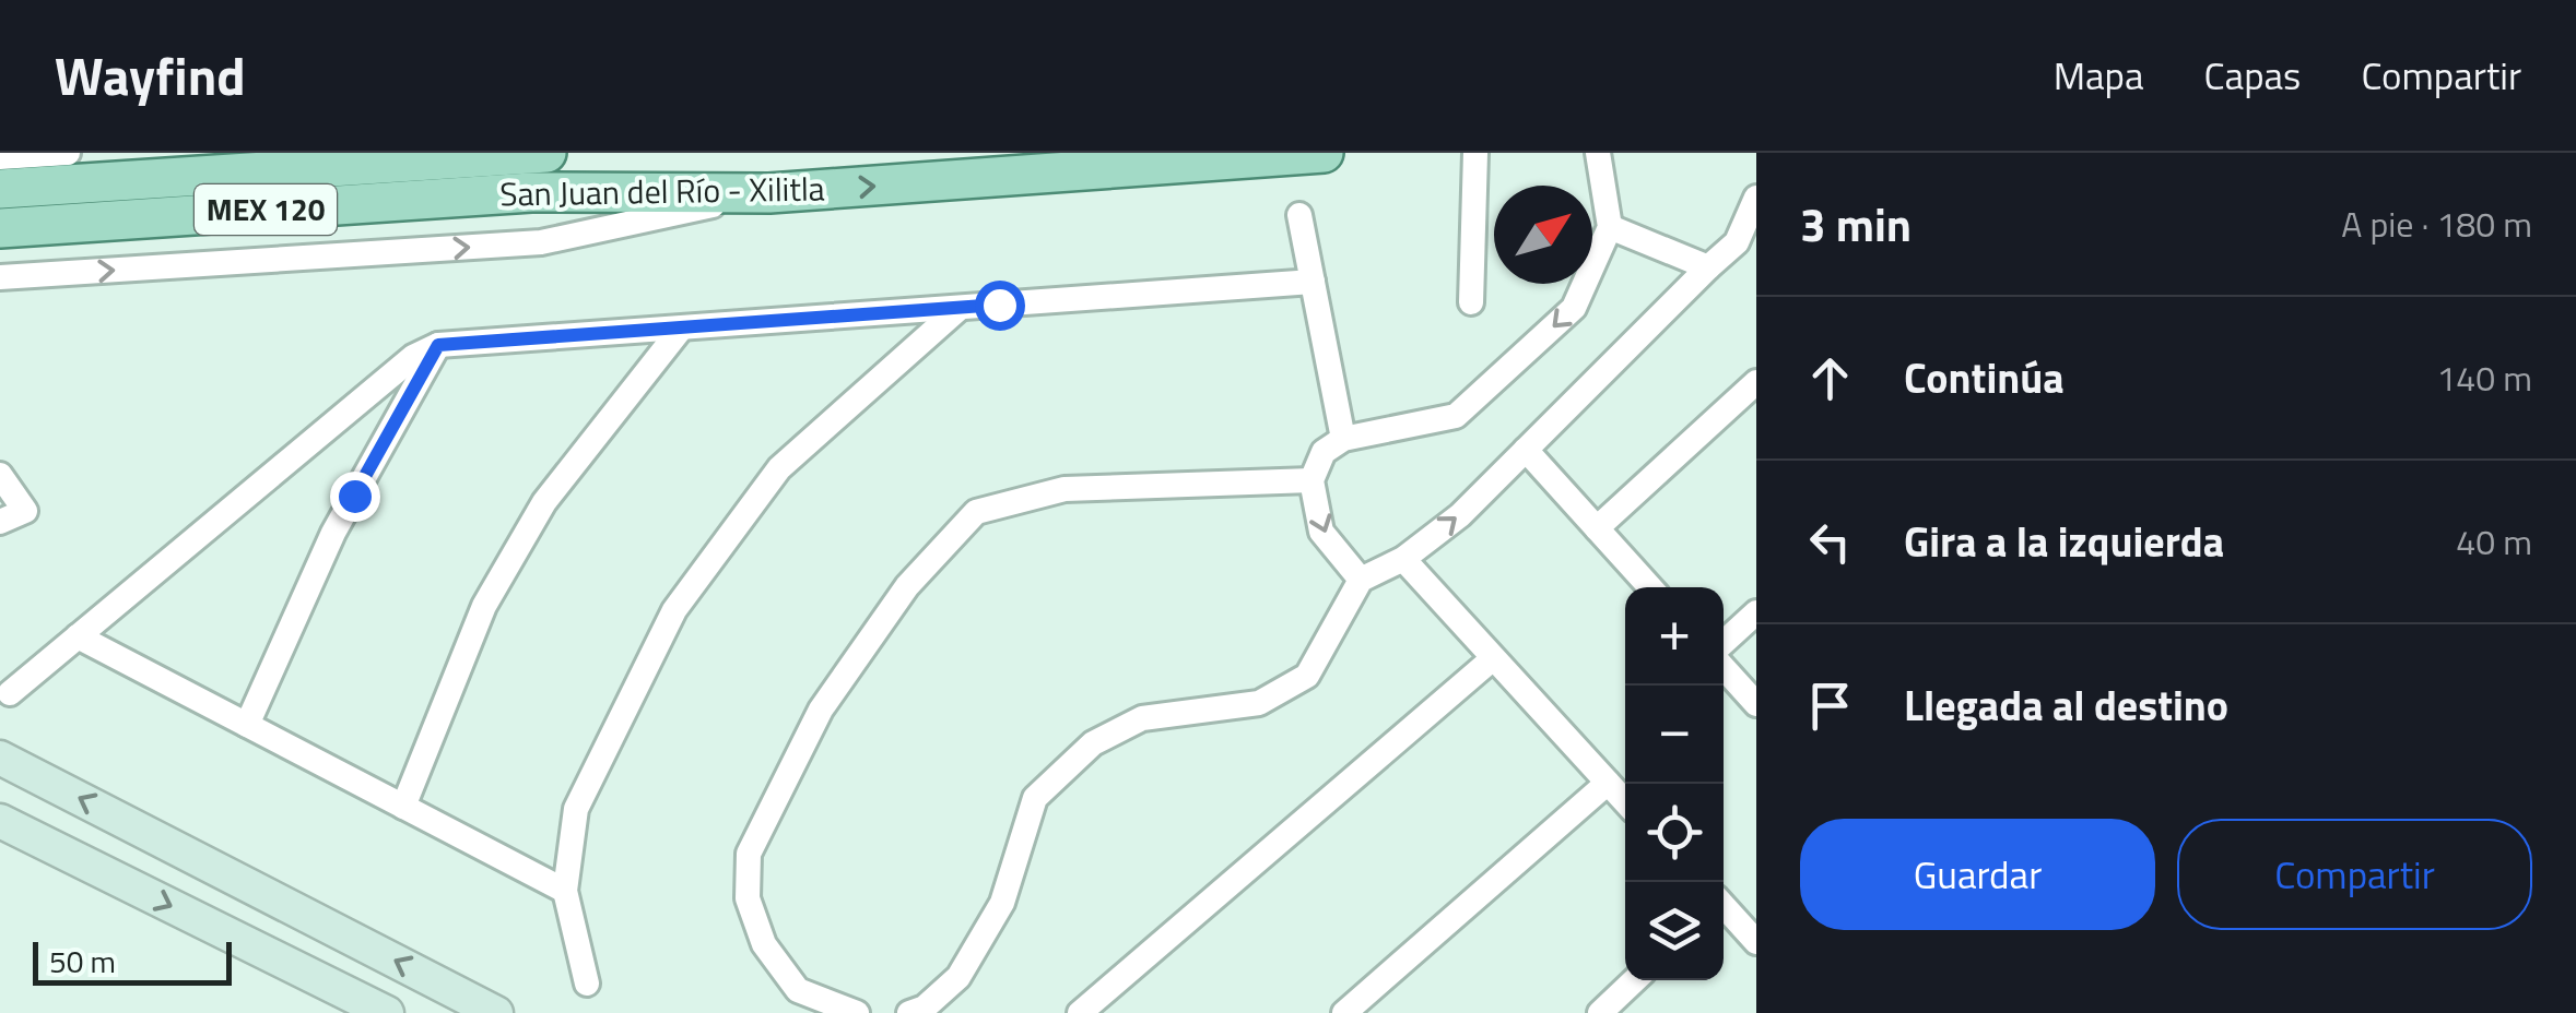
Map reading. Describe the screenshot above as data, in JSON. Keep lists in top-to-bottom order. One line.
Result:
{"streets":{"main road":["San Juan del Río - Xilitla","MEX 120"]},"scale_bar":"50 m","north":"top right","page":{"header":"Wayfind","nav":["Mapa","Capas","Compartir"],"heading":["3 min","A pie · 180 m"],"list":[["Continúa","140 m"],["Gira a la izquierda","40 m"],"Llegada al destino"],"map_buttons":["+","−"],"buttons":["Guardar","Compartir"],"scale":"50 m"}}
